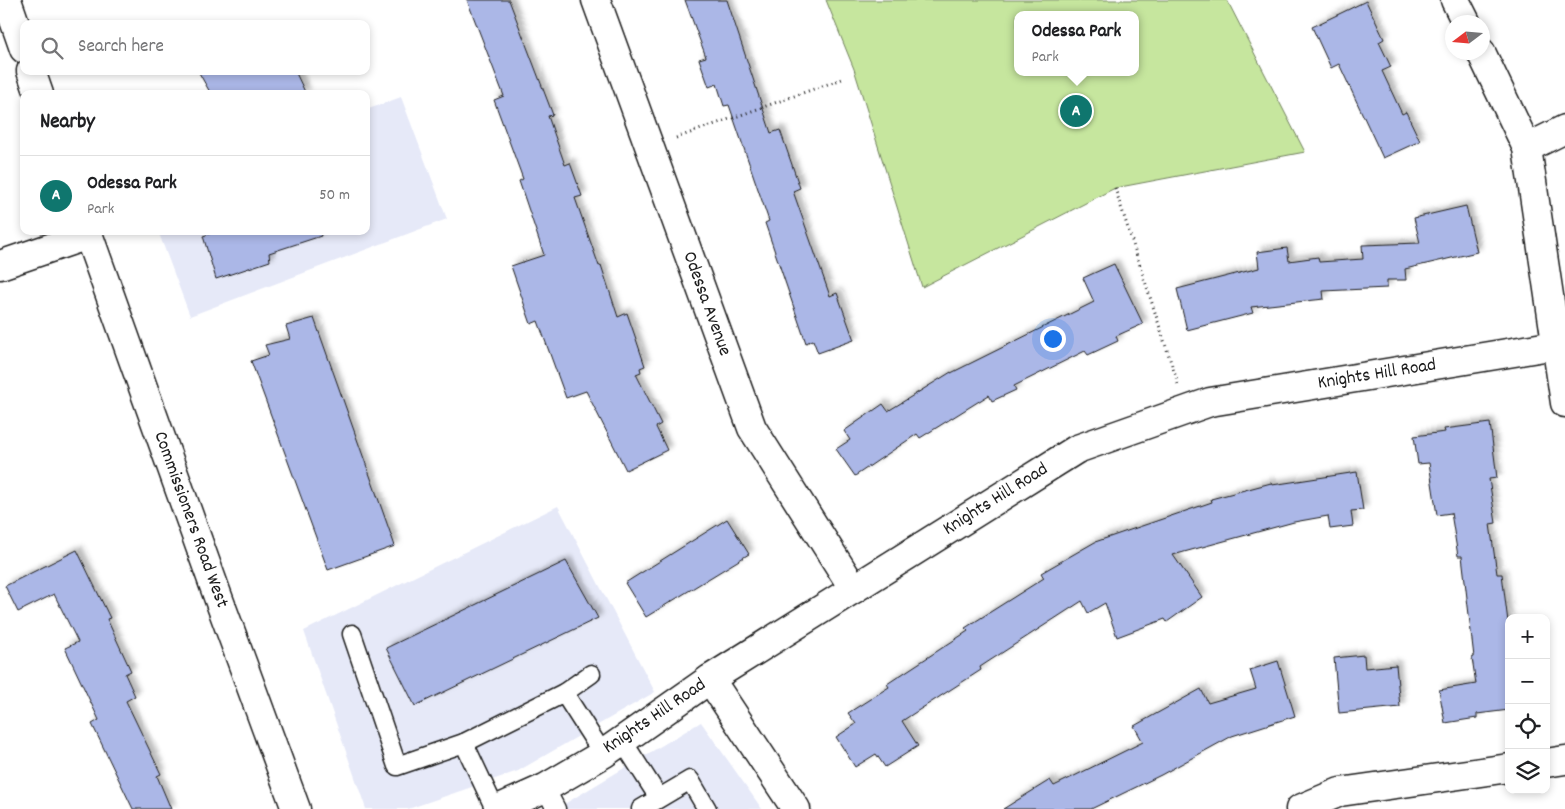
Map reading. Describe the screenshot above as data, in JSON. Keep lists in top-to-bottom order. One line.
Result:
{"streets":{"street":["Odessa Avenue","Knights Hill Road","Commissioners Road West"]},"crossings":[["Odessa Avenue","Knights Hill Road"]],"north":"left","page":{"popup":["Odessa Park","Park"],"search":"Search here","heading":"Nearby","pins":"A","list":[{"mark":"A","name":"Odessa Park","note":"Park","value":"50 m"}],"map_buttons":["+","−"]}}
